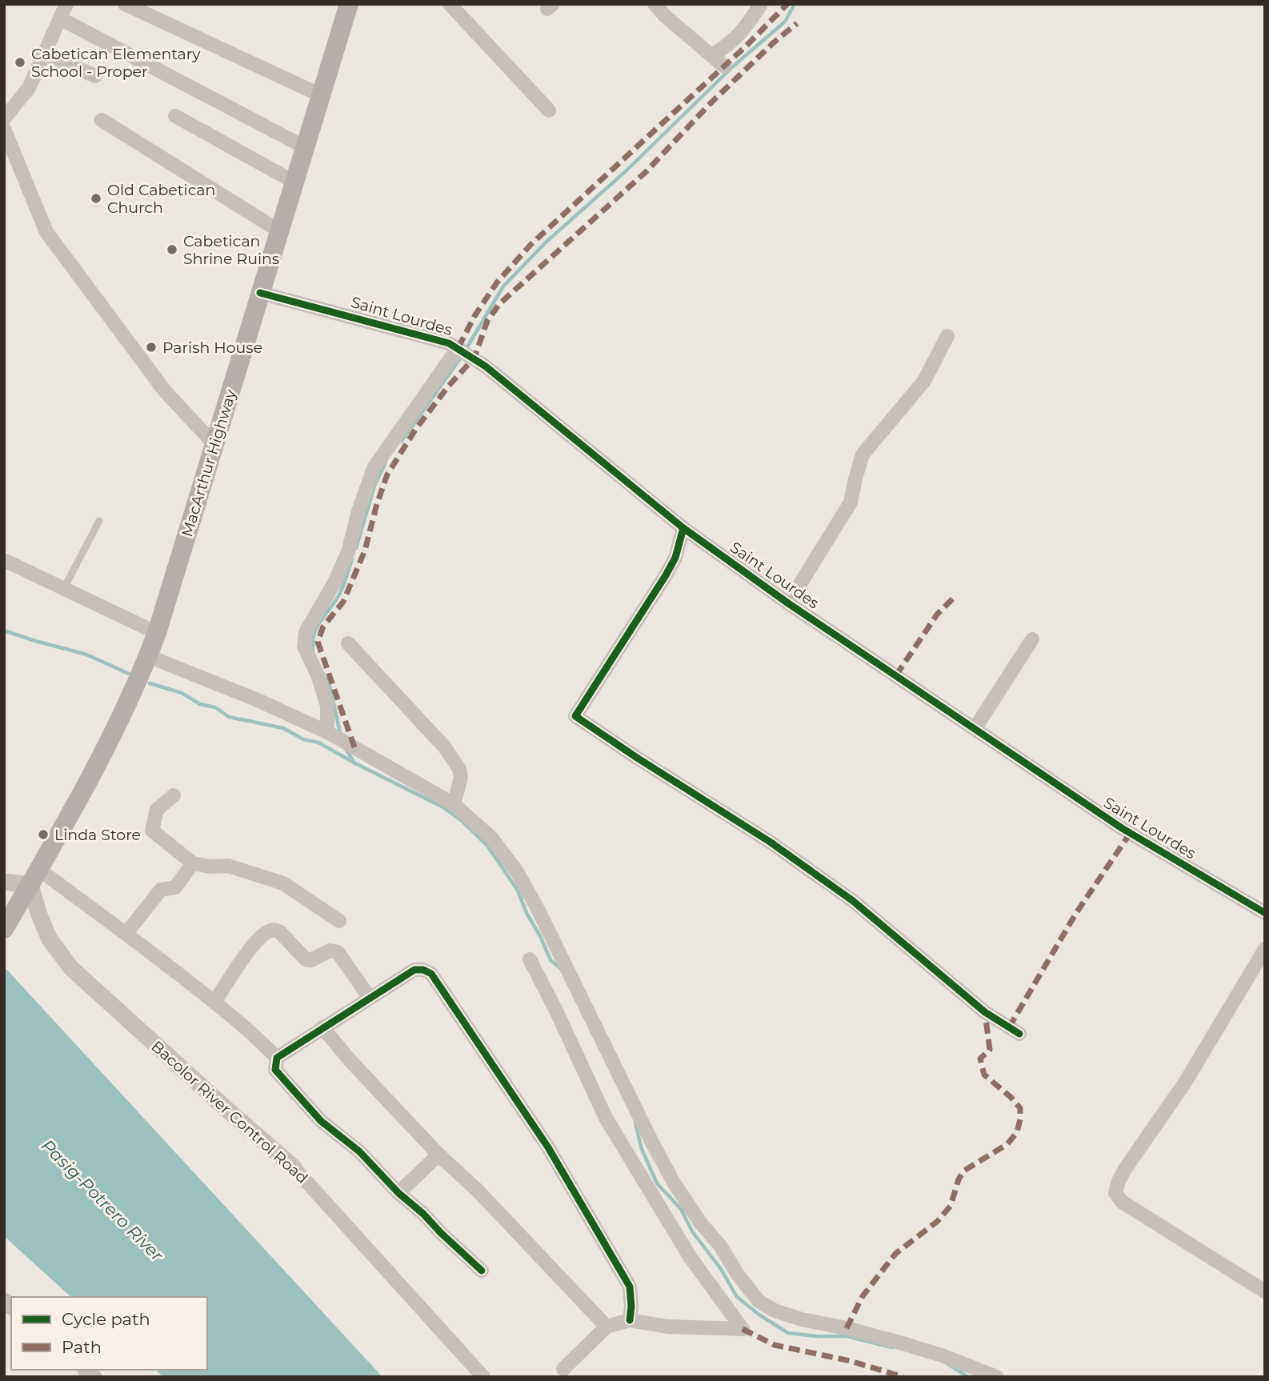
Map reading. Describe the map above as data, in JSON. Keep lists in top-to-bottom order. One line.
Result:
{"streets":{"main road":["MacArthur Highway"],"street":["Saint Lourdes","Bacolor River Control Road"]},"crossings":[["Saint Lourdes","MacArthur Highway"],["MacArthur Highway","Bacolor River Control Road"]],"water":["Pasig-Potrero River"],"places":["Cabetican Elementary School - Proper","Old Cabetican Church","Cabetican Shrine Ruins","Parish House","Linda Store"],"legend":["Cycle path","Path"]}
